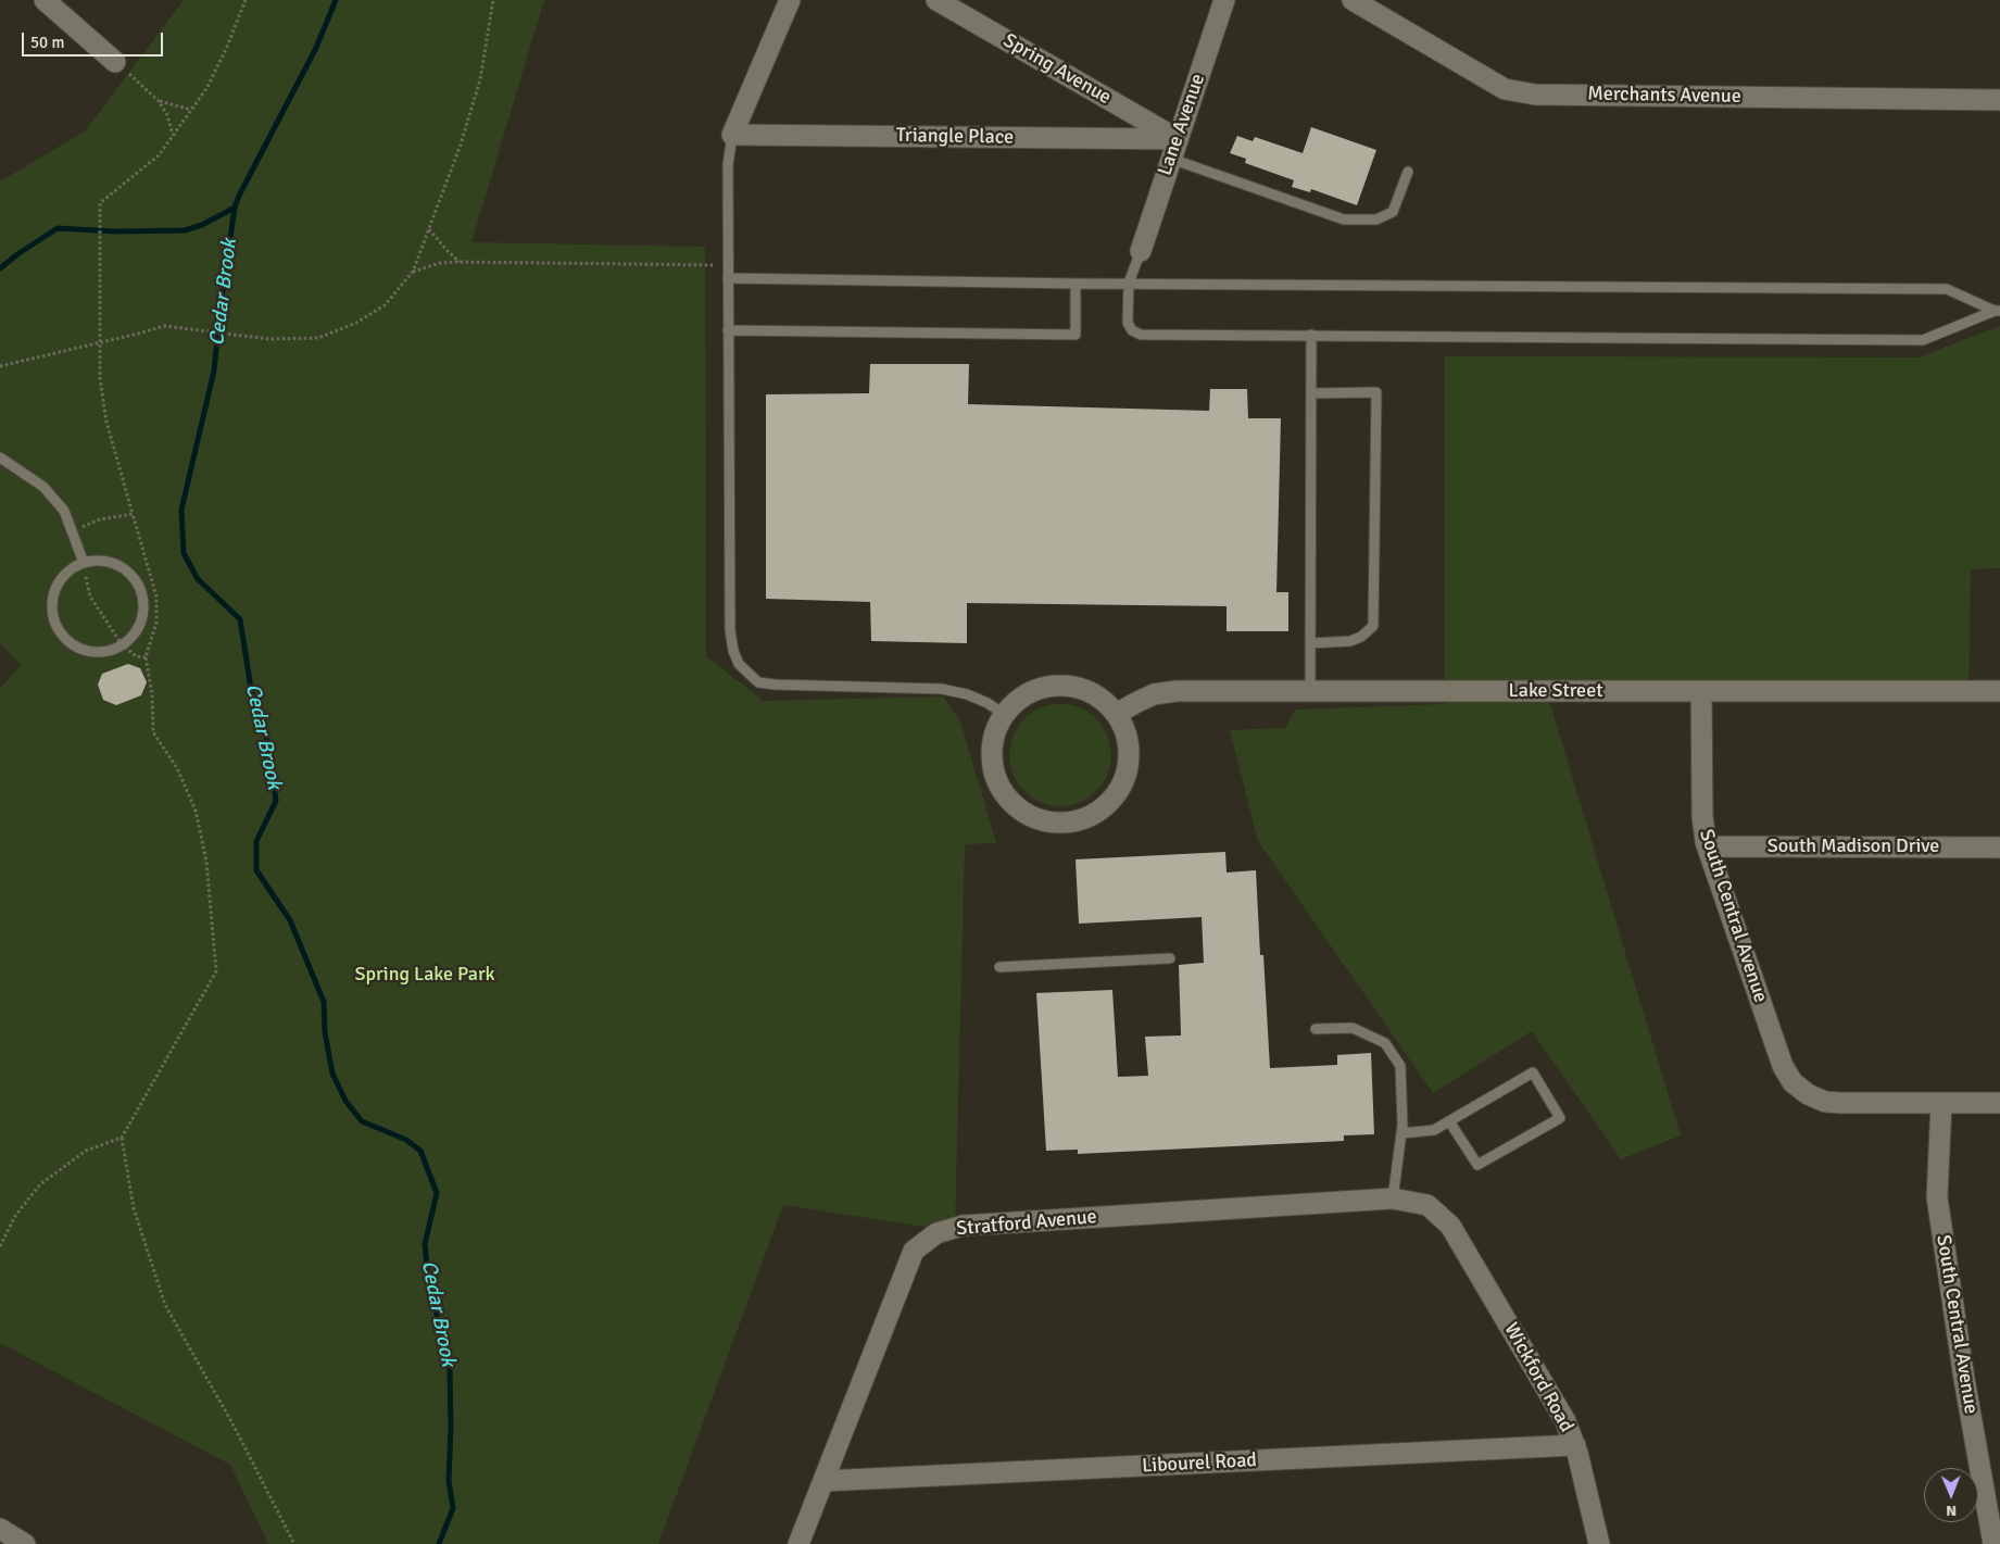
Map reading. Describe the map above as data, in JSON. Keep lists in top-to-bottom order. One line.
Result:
{"streets":{"street":["Spring Avenue","Merchants Avenue","Lane Avenue","Triangle Place","Lake Street","South Madison Drive","South Central Avenue","Stratford Avenue","Wickford Road","Libourel Road"]},"crossings":[["Spring Avenue","Lane Avenue"],["Spring Avenue","Triangle Place"],["Lane Avenue","Triangle Place"],["Lake Street","South Central Avenue"],["South Madison Drive","South Central Avenue"],["Stratford Avenue","Wickford Road"],["Stratford Avenue","Libourel Road"],["Wickford Road","Libourel Road"]],"water":["Cedar Brook"],"parks":["Spring Lake Park"],"scale_bar":"50 m","north":"bottom"}
